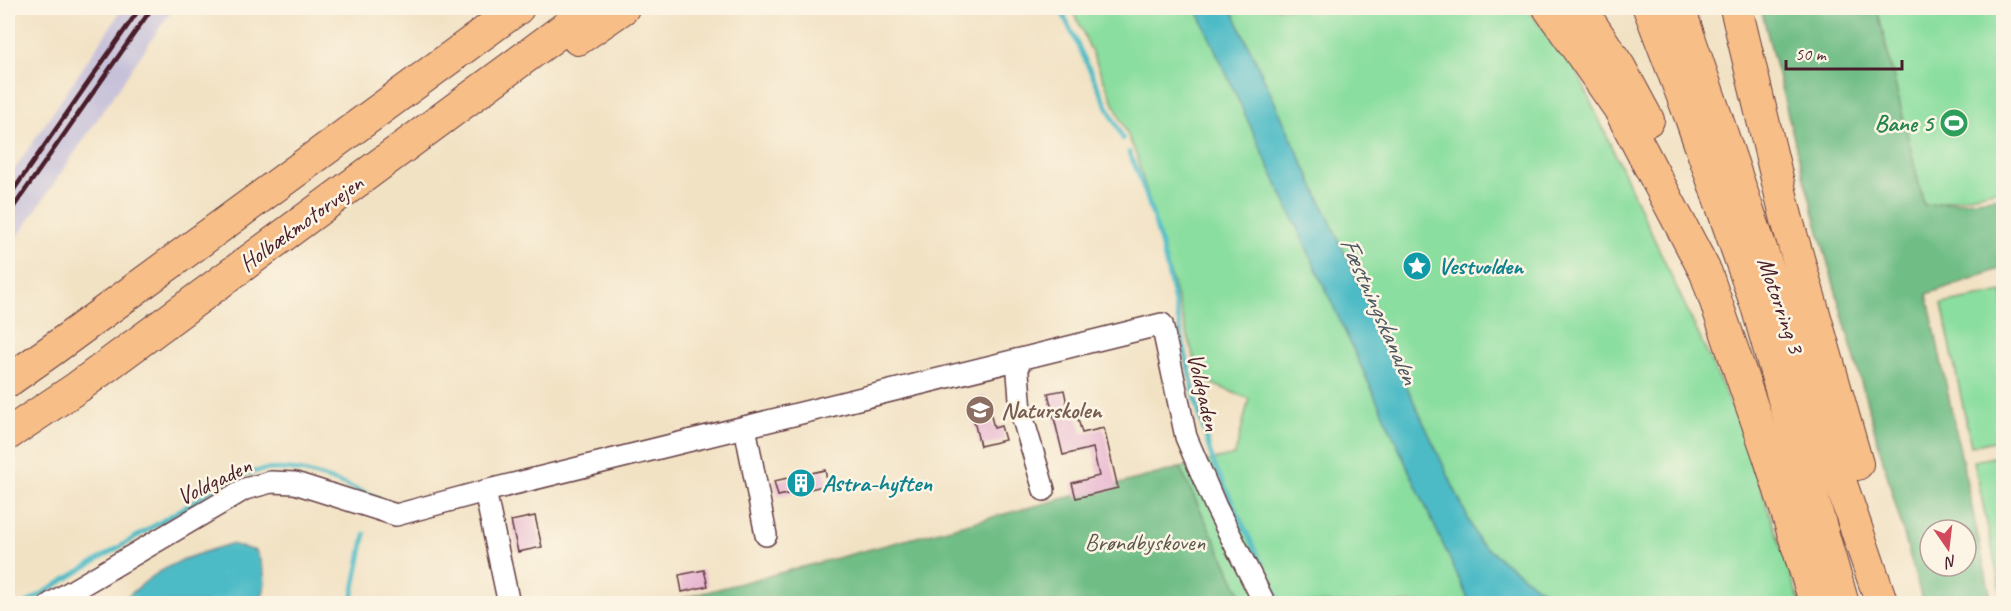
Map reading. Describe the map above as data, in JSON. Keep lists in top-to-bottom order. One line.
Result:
{"streets":{"highway":["Holbækmotorvejen","Motorring 3"],"street":["Voldgaden"]},"water":["Fæstningskanalen"],"parks":["Brøndbyskoven"],"places":{"sports":["Bane 5"],"place":["Vestvolden"],"school or university":["Naturskolen"],"building":["Astra-hytten"]},"scale_bar":"50 m","north":"bottom"}
